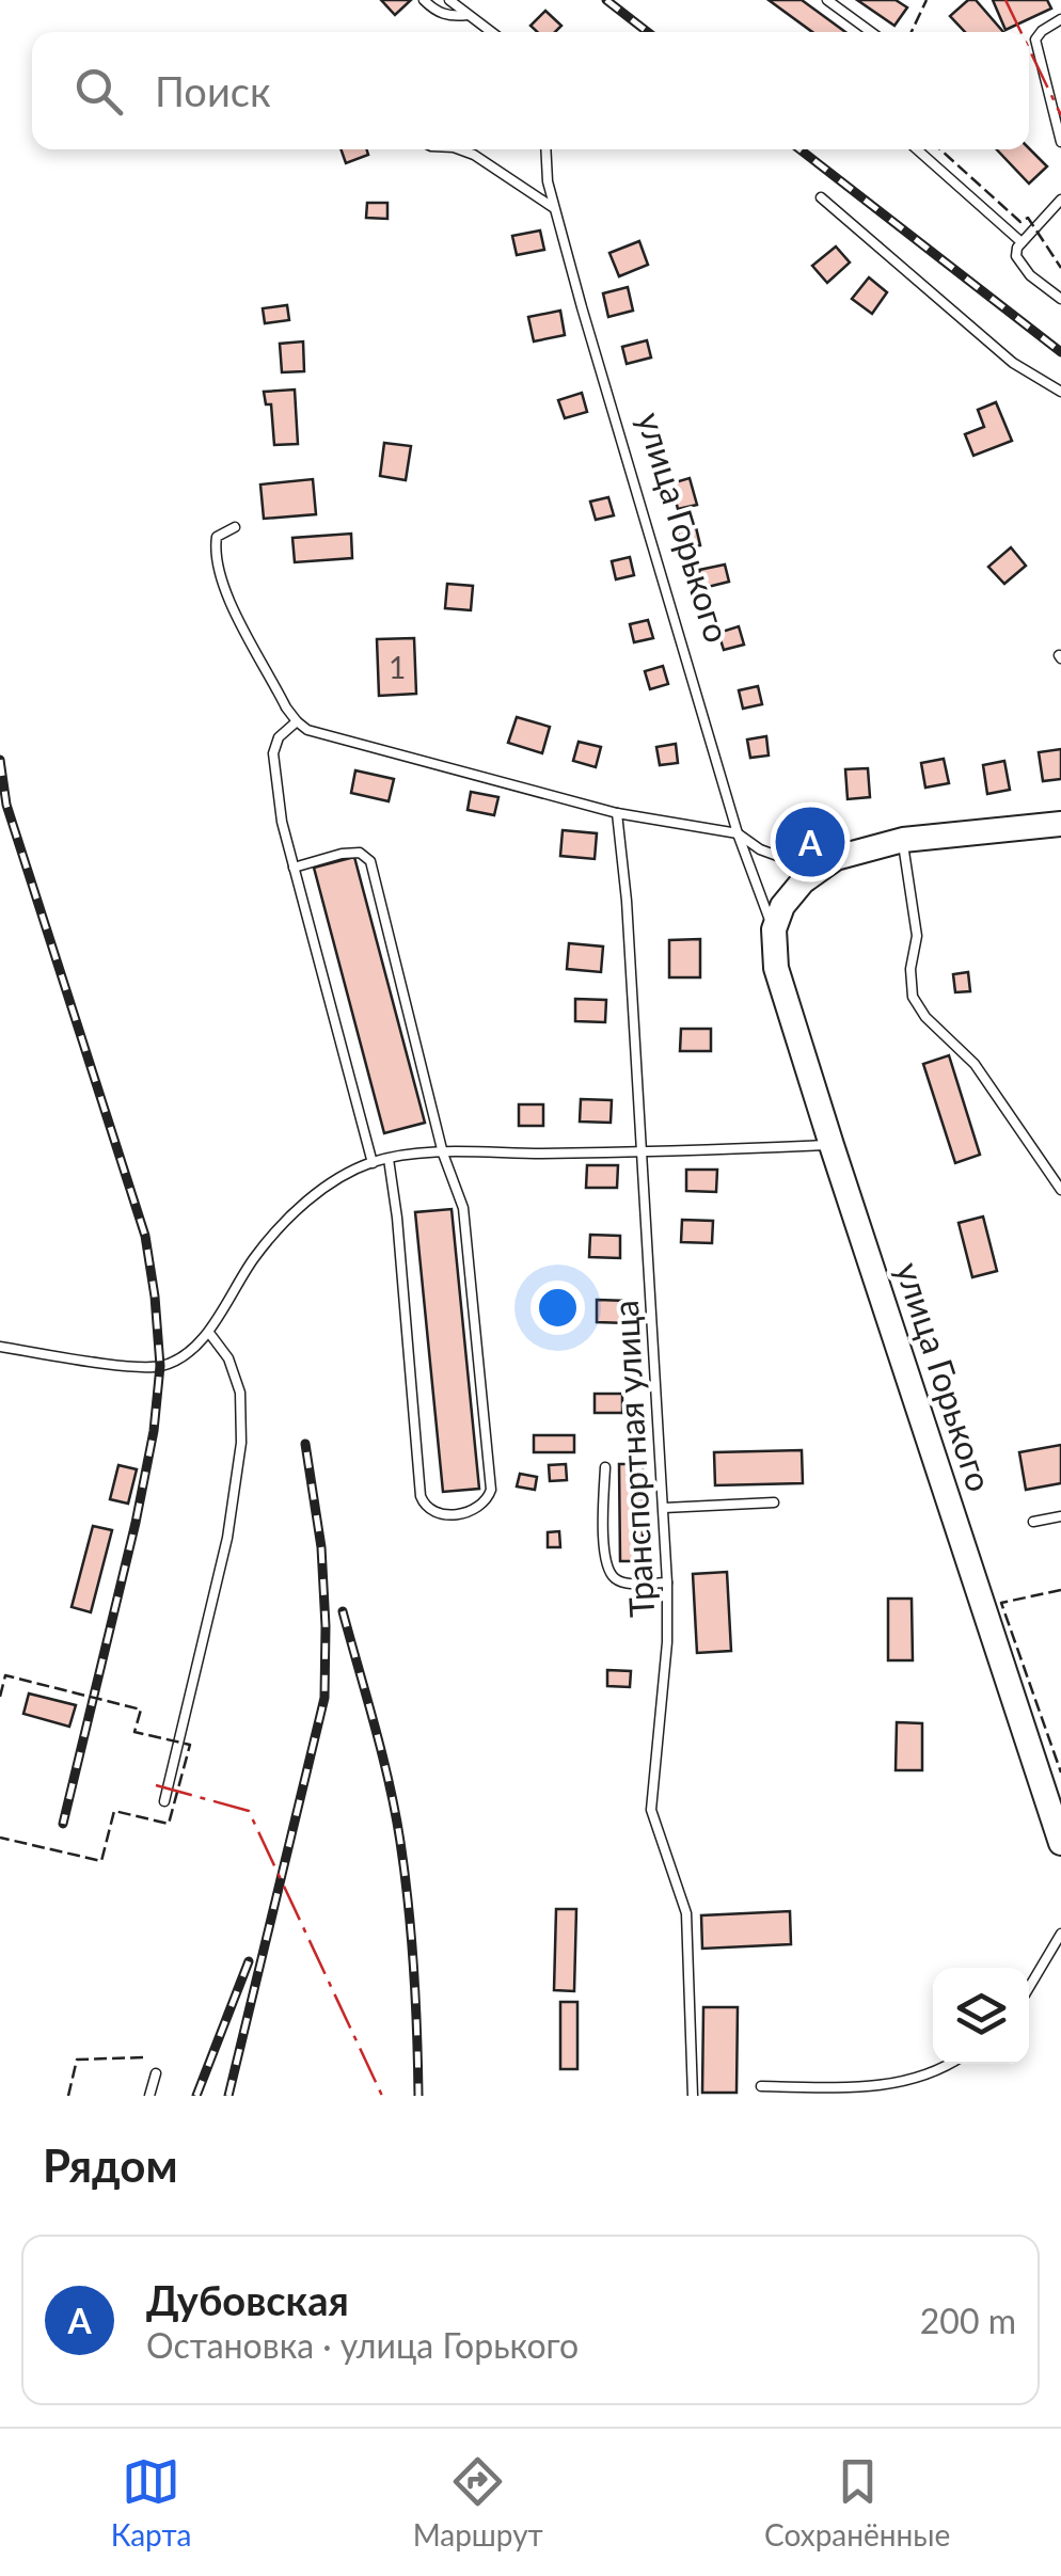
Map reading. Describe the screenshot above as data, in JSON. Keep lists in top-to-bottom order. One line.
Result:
{"streets":{"main road":["улица Горького"],"lane":["Транспортная улица"]},"house_numbers":["1"],"page":{"search":"Поиск","pins":"A","heading":"Рядом","list":[{"mark":"A","name":"Дубовская","note":"Остановка · улица Горького","value":"200 m"}],"nav":["Карта","Маршрут","Сохранённые"]}}
